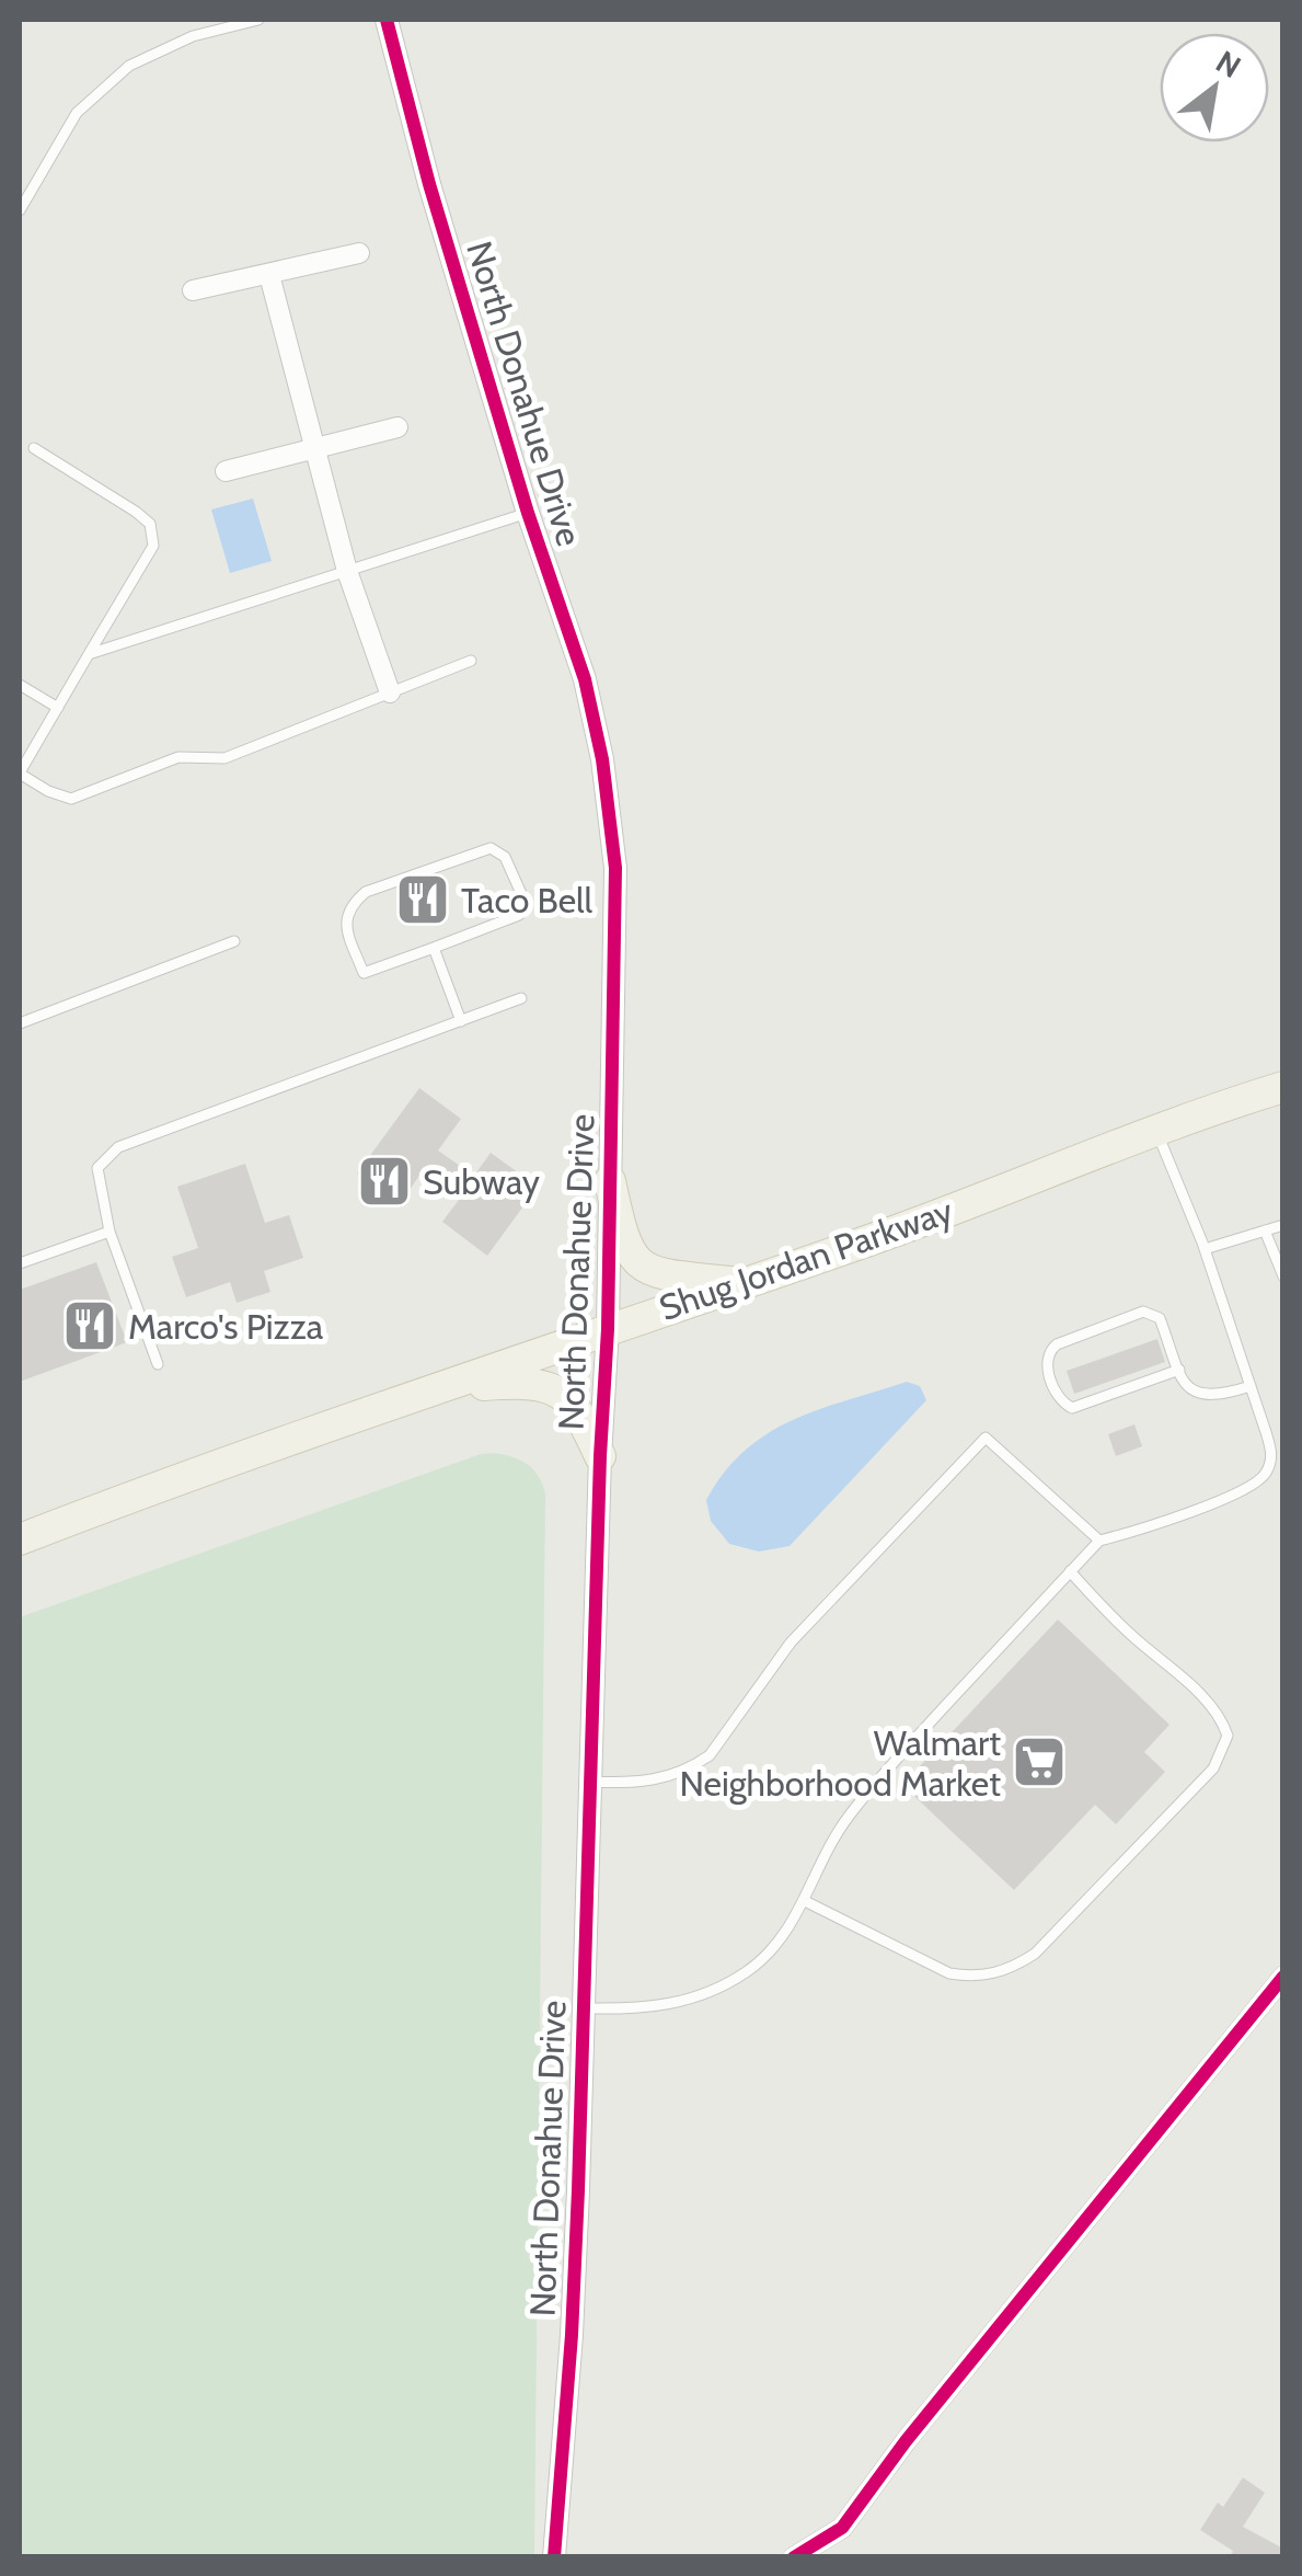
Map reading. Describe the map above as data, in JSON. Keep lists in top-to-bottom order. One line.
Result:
{"streets":{"main road":["Shug Jordan Parkway"],"street":["North Donahue Drive"]},"crossings":[["North Donahue Drive","Shug Jordan Parkway"]],"places":{"restaurant":["Taco Bell","Subway","Marco's Pizza"],"supermarket":["Walmart Neighborhood Market"]},"north":"top right"}
